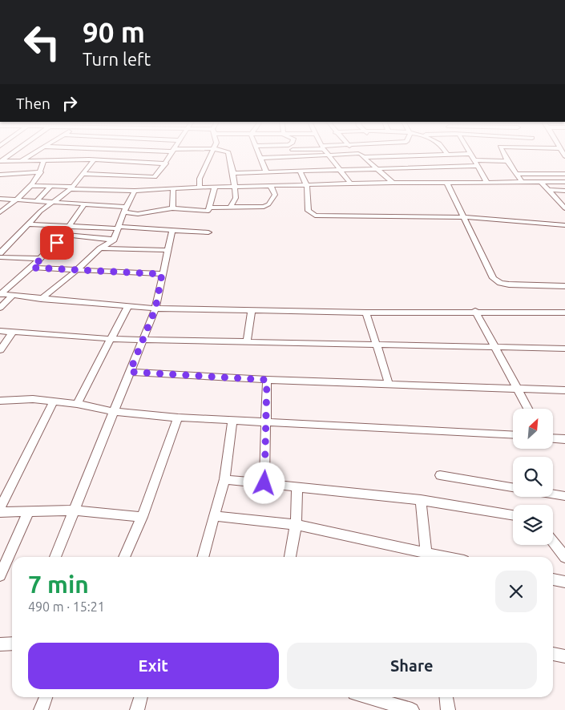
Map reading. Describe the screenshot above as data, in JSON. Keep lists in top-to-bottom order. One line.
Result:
{"north":"top right","page":{"turn":["90 m","Turn left"],"then":"Then","heading":["7 min","490 m · 15:21"],"buttons":["Exit","Share"]}}
